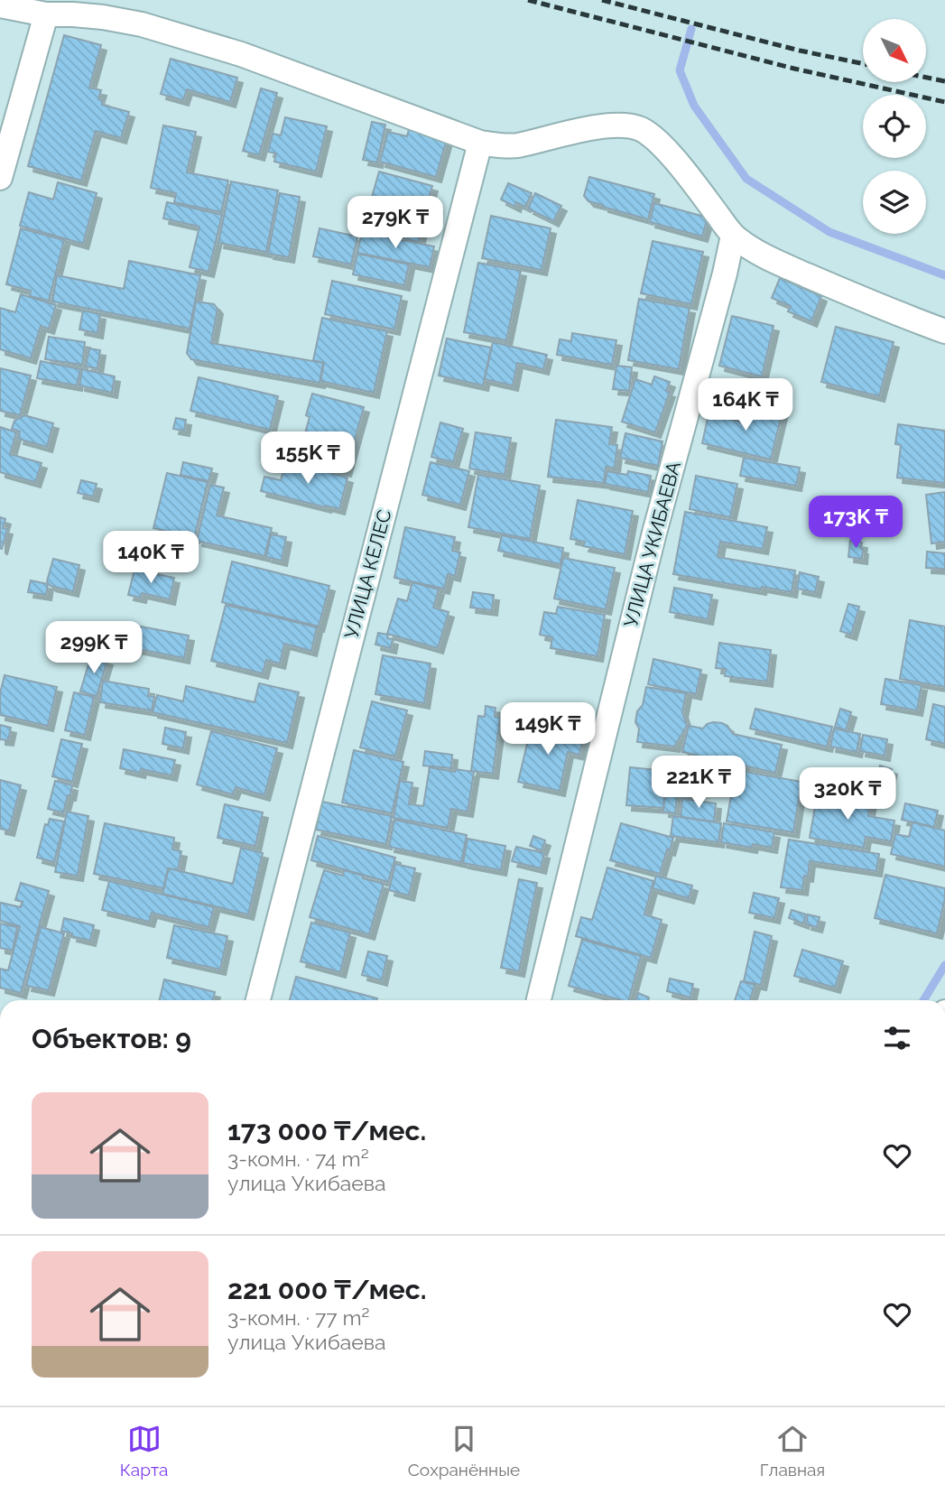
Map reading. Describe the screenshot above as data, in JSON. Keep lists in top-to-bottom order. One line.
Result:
{"streets":{"street":["УЛИЦА УКИБАЕВА","УЛИЦА КЕЛЕС"]},"north":"bottom right","page":{"price":["279K ₸","164K ₸","155K ₸","173K ₸","140K ₸","299K ₸","149K ₸","221K ₸","320K ₸"],"heading":"Объектов: 9","list":[{"name":"173 000 ₸/мес.","note":"3-комн. · 74 m² · улица Укибаева"},{"name":"221 000 ₸/мес.","note":"3-комн. · 77 m² · улица Укибаева"}],"tabs":["Карта","Сохранённые","Главная"]}}
